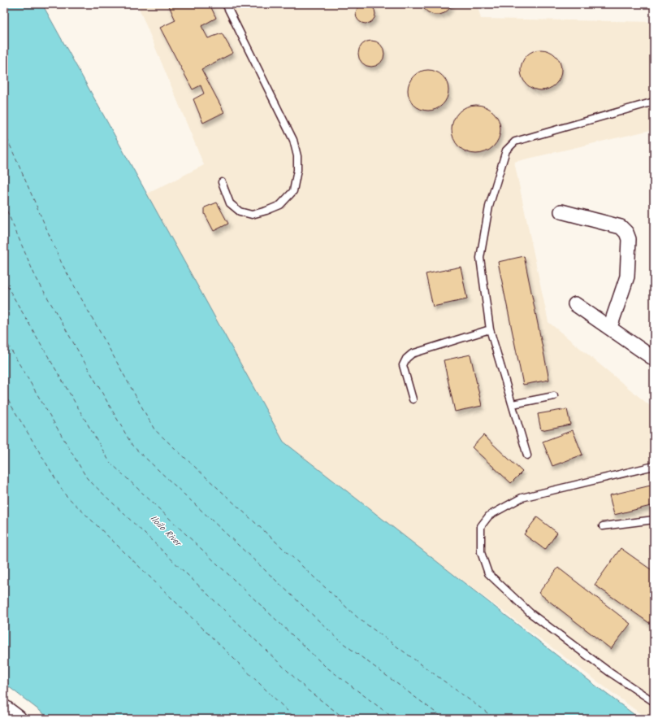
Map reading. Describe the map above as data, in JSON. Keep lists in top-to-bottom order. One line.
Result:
{"water":["Iloilo River"]}
